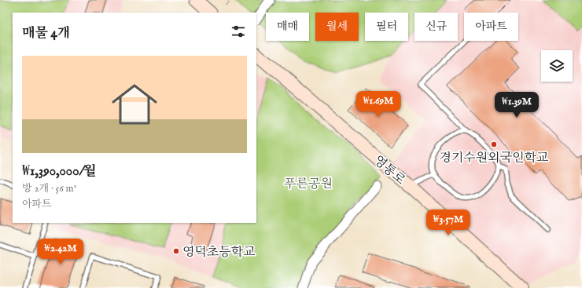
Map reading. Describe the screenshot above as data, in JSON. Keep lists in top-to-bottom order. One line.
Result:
{"streets":{"street":["영통로"]},"parks":["푸른공원"],"places":["경기수원외국인학교","영덕초등학교"],"page":{"chip":["매매","월세","필터","신규","아파트"],"heading":"매물 4개","list":[{"name":"₩1,390,000/월","note":"방 2개 · 56 m² · 아파트"}],"price":["₩1.69M","₩1.39M","₩3.57M","₩2.42M"]}}
